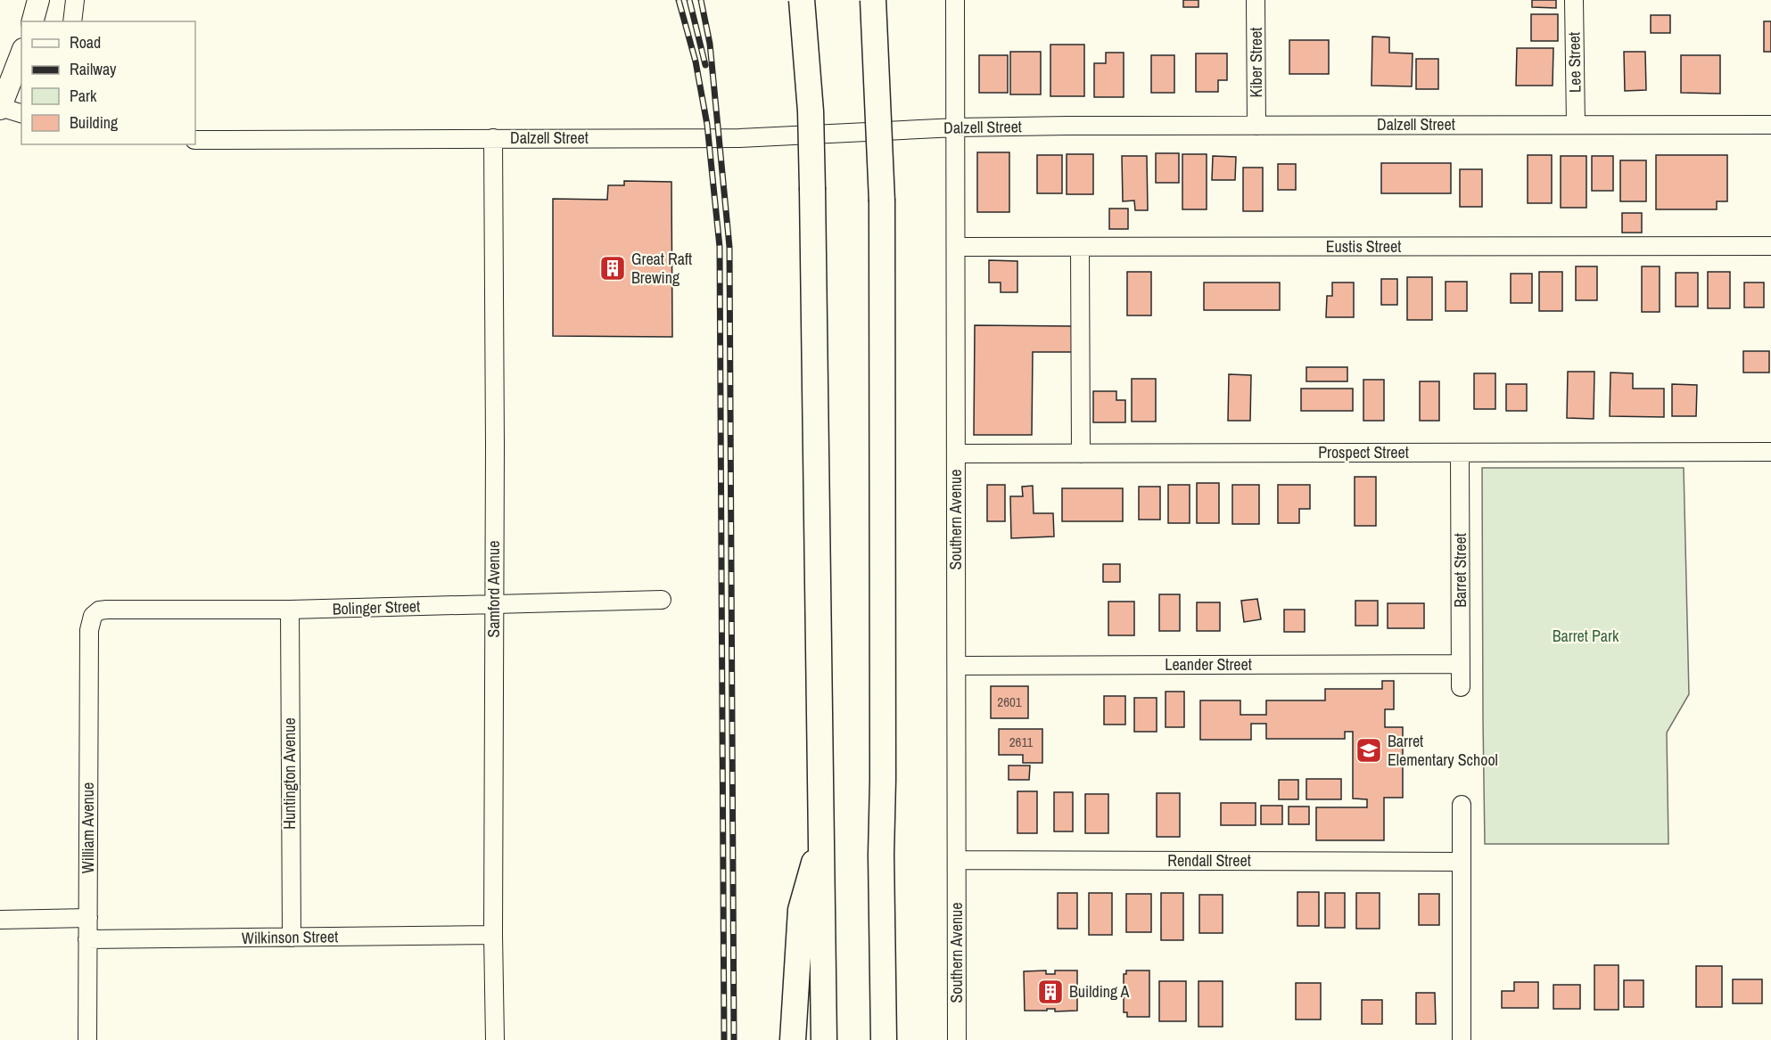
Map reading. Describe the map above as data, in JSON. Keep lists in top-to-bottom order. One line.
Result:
{"streets":{"street":["Kiber Street","Lee Street","Dalzell Street","Eustis Street","Prospect Street","Southern Avenue","Barret Street","Samford Avenue","Bolinger Street","Leander Street","Huntington Avenue","William Avenue","Rendall Street","Wilkinson Street"]},"crossings":[["Kiber Street","Dalzell Street"],["Lee Street","Dalzell Street"],["Dalzell Street","Southern Avenue"],["Dalzell Street","Samford Avenue"],["Eustis Street","Southern Avenue"],["Prospect Street","Southern Avenue"],["Prospect Street","Barret Street"],["Southern Avenue","Leander Street"],["Southern Avenue","Rendall Street"],["Barret Street","Leander Street"],["Samford Avenue","Bolinger Street"],["Samford Avenue","Wilkinson Street"],["Bolinger Street","Huntington Avenue"],["Bolinger Street","William Avenue"],["Huntington Avenue","Wilkinson Street"],["William Avenue","Wilkinson Street"]],"parks":["Barret Park"],"places":{"building":["Great Raft Brewing","Building A"],"school or university":["Barret Elementary School"]},"house_numbers":["2601","2611"],"legend":["Road","Railway","Park","Building"]}
